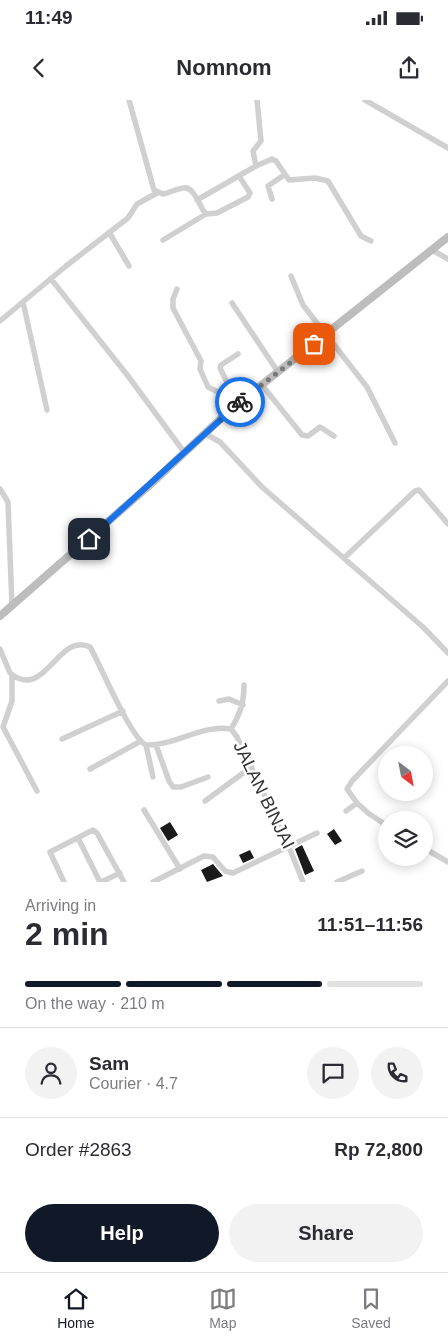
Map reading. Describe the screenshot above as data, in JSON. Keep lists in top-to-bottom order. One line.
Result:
{"streets":{"street":["JALAN BINJAI"]},"north":"bottom right","page":{"status":"11:49","header":"Nomnom","heading":["2 min","Arriving in","11:51–11:56"],"panel":["Sam","Courier · 4.7","Order #2863","Rp 72,800"],"bar":"On the way · 210 m","buttons":["Help","Share"],"tabs":["Home","Map","Saved"]}}
